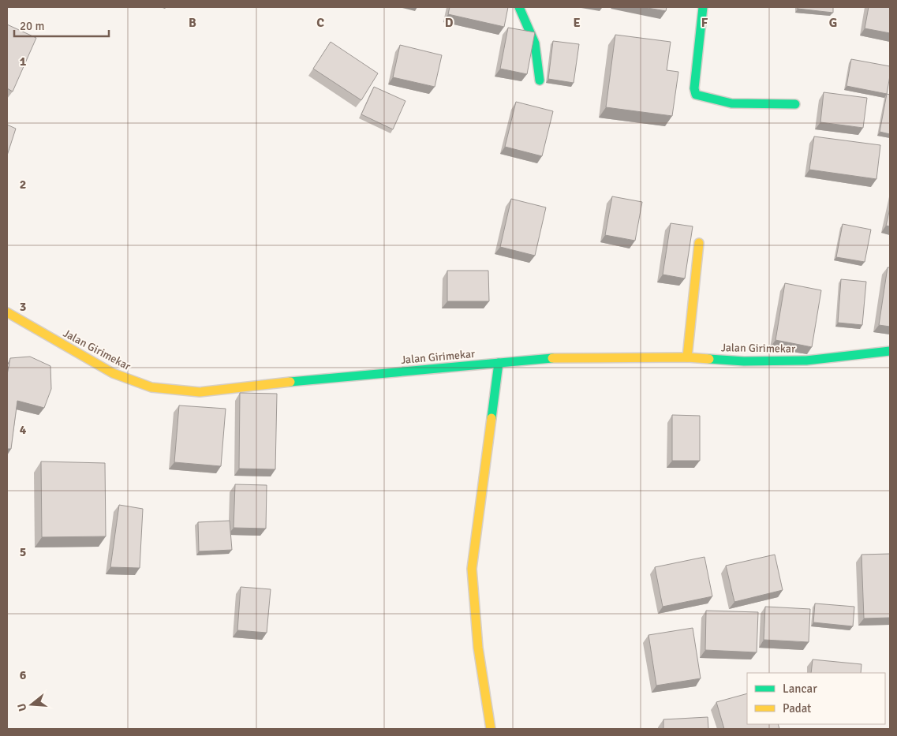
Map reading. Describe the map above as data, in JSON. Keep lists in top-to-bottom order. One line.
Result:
{"streets":{"street":["Jalan Girimekar"]},"legend":["Lancar","Padat"],"scale_bar":"20 m","north":"left","grid":{"columns":["B","C","D","E","F","G"],"rows":["1","2","3","4","5","6"]}}
